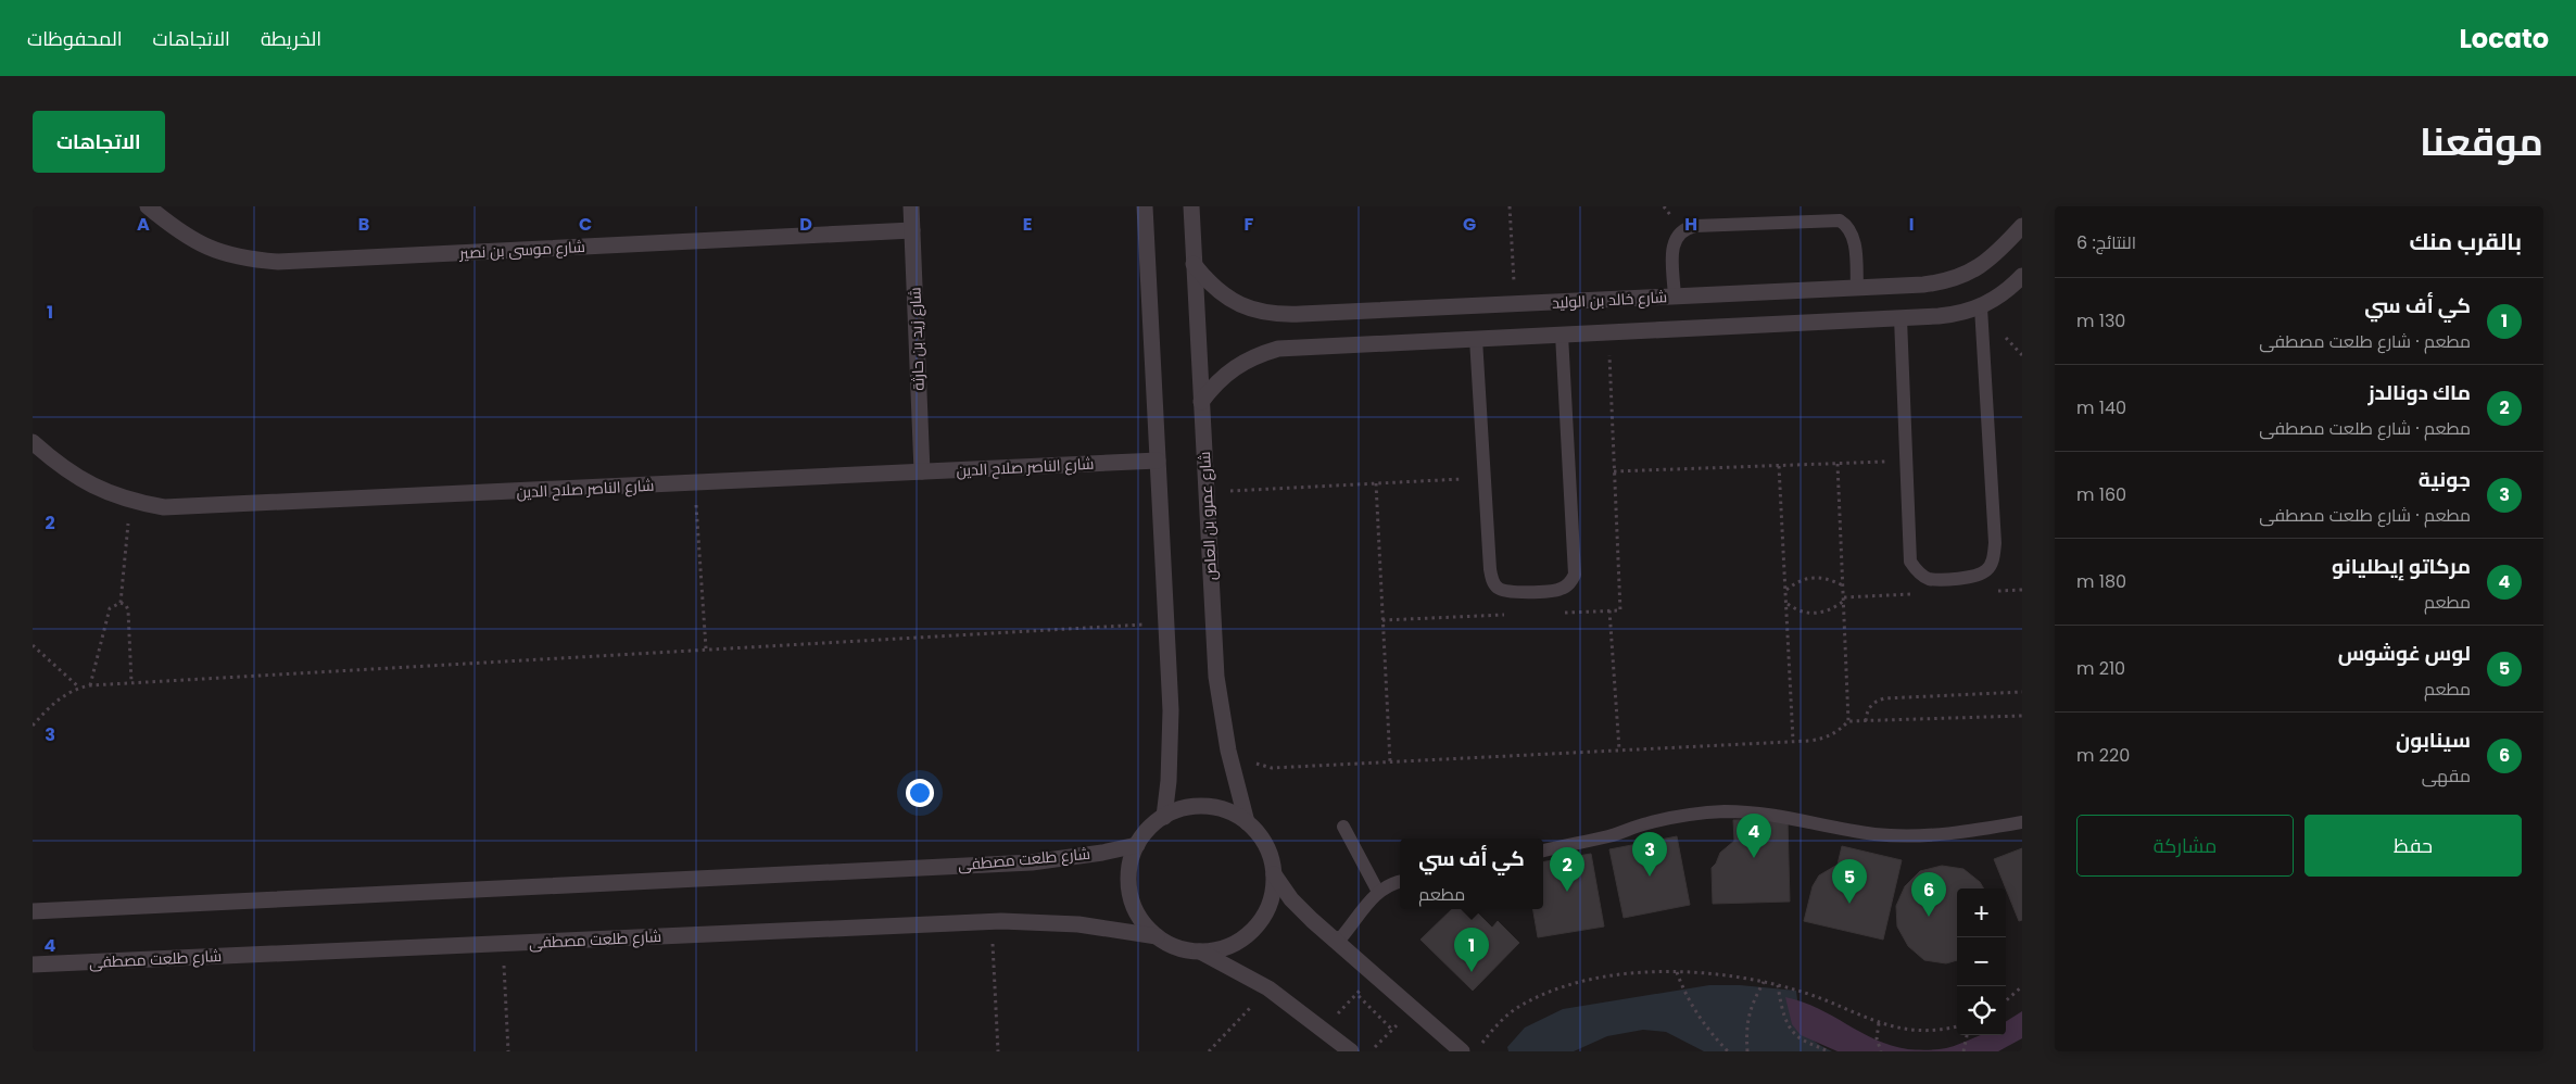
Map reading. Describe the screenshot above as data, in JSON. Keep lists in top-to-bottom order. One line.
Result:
{"streets":{"street":["شارع موسى بن نصير","شارع خالد بن الوليد","شارع زيد بن حارثة","شارع الناصر صلاح الدين","شارع عمرو بن العاص","شارع طلعت مصطفى"]},"crossings":[["شارع موسى بن نصير","شارع زيد بن حارثة"],["شارع خالد بن الوليد","شارع عمرو بن العاص"],["شارع زيد بن حارثة","شارع الناصر صلاح الدين"],["شارع عمرو بن العاص","شارع طلعت مصطفى"]],"page":{"header":"Locato","nav":["الخريطة","الاتجاهات","المحفوظات"],"title":"موقعنا","buttons":["الاتجاهات",["حفظ","مشاركة"]],"heading":["بالقرب منك","النتائج: 6"],"list":[{"mark":"1","name":"كي أف سي","note":"مطعم · شارع طلعت مصطفى","value":"130 m"},{"mark":"2","name":"ماك دونالدز","note":"مطعم · شارع طلعت مصطفى","value":"140 m"},{"mark":"3","name":"جونية","note":"مطعم · شارع طلعت مصطفى","value":"160 m"},{"mark":"4","name":"مركاتو إيطليانو","note":"مطعم","value":"180 m"},{"mark":"5","name":"لوس غوشوس","note":"مطعم","value":"210 m"},{"mark":"6","name":"سينابون","note":"مقهى","value":"220 m"}],"pins":["4","3","2","5","6","1"],"popup":["كي أف سي","مطعم"],"map_buttons":["+","−"]},"grid":{"columns":["A","B","C","D","E","F","G","H","I"],"rows":["1","2","3","4"]}}
